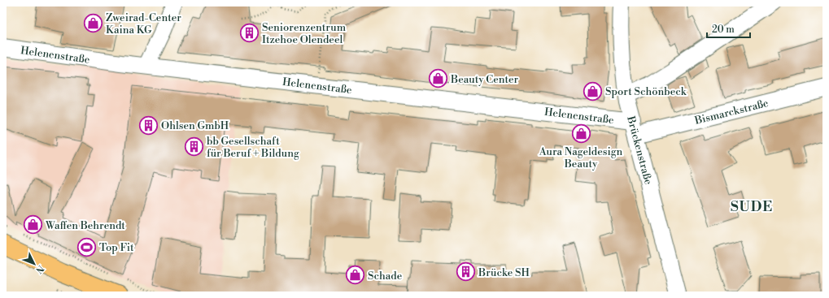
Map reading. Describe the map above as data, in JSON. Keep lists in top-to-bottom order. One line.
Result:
{"streets":{"street":["Helenenstraße","Bismarckstraße","Brückenstraße"]},"crossings":[["Helenenstraße","Bismarckstraße"],["Helenenstraße","Brückenstraße"],["Bismarckstraße","Brückenstraße"]],"districts":["SUDE"],"places":{"shop":["Zweirad-Center Kaina KG","Beauty Center","Sport Schönbeck","Aura Nageldesign Beauty","Waffen Behrendt","Schade"],"building":["Seniorenzentrum Itzehoe Olendeel","Ohlsen GmbH","bb Gesellschaft für Beruf + Bildung","Brücke SH"],"sports":["Top Fit"]},"scale_bar":"20 m","north":"bottom right"}
